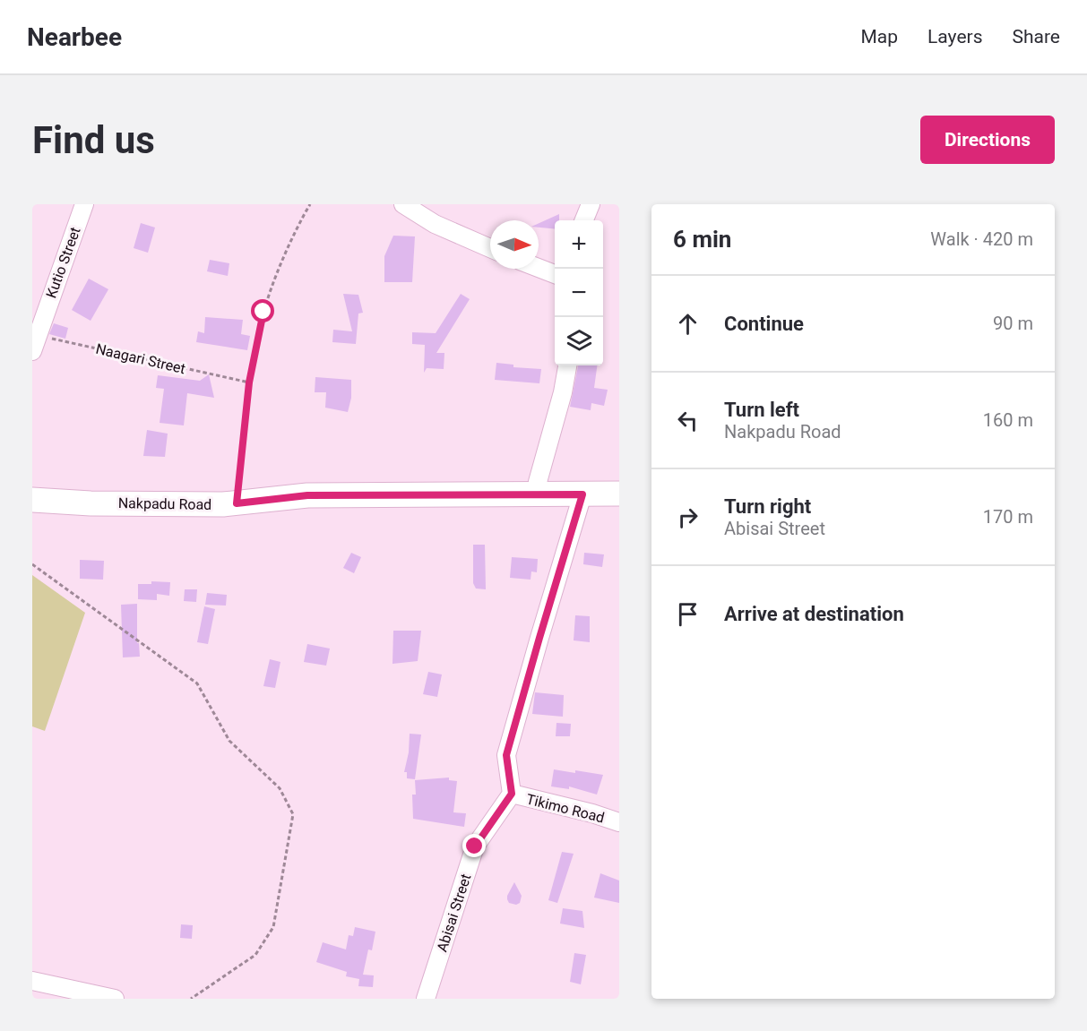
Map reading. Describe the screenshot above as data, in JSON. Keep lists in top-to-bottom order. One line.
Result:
{"streets":{"street":["Kutio Street","Nakpadu Road","Tikimo Road","Abisai Street"],"path":["Naagari Street"]},"crossings":[["Kutio Street","Naagari Street"],["Tikimo Road","Abisai Street"]],"north":"right","page":{"header":"Nearbee","nav":["Map","Layers","Share"],"buttons":"Directions","title":"Find us","heading":["6 min","Walk · 420 m"],"map_buttons":["+","−"],"list":[["Continue","90 m"],["Turn left","Nakpadu Road","160 m"],["Turn right","Abisai Street","170 m"],"Arrive at destination"]}}
